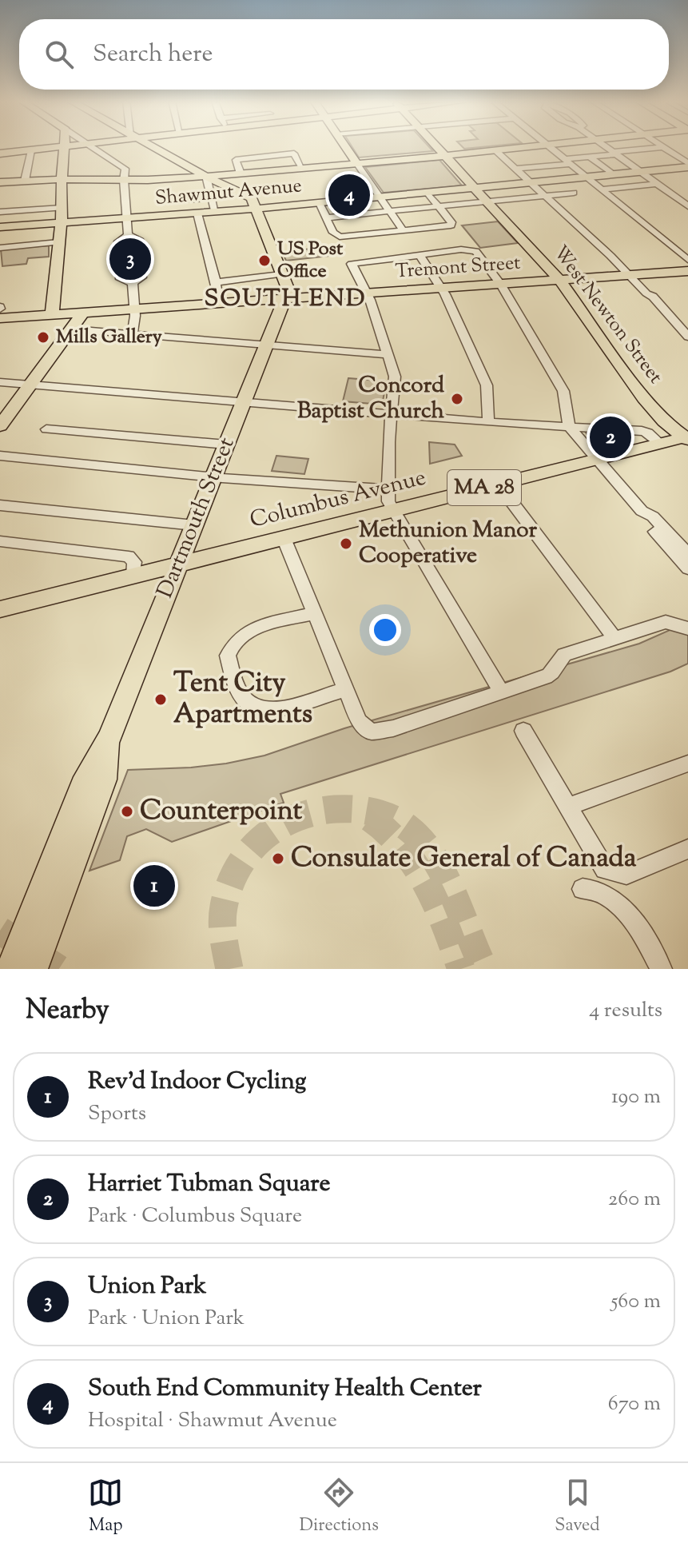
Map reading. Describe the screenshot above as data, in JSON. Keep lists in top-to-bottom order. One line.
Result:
{"streets":{"main road":["Shawmut Avenue","Tremont Street","West Newton Street","MA 28","Columbus Avenue","Dartmouth Street"]},"crossings":[["Shawmut Avenue","West Newton Street"],["Tremont Street","West Newton Street"],["Tremont Street","Dartmouth Street"],["West Newton Street","Columbus Avenue"],["Columbus Avenue","Dartmouth Street"]],"districts":["SOUTH END"],"places":["US Post Office","Mills Gallery","Concord Baptist Church","Methunion Manor Cooperative","Tent City Apartments","Counterpoint","Consulate General of Canada"],"page":{"search":"Search here","pins":["4","3","2","1"],"heading":["Nearby","4 results"],"list":[{"mark":"1","name":"Rev'd Indoor Cycling","note":"Sports","value":"190 m"},{"mark":"2","name":"Harriet Tubman Square","note":"Park · Columbus Square","value":"260 m"},{"mark":"3","name":"Union Park","note":"Park · Union Park","value":"560 m"},{"mark":"4","name":"South End Community Health Center","note":"Hospital · Shawmut Avenue","value":"670 m"}],"nav":["Map","Directions","Saved"]}}
